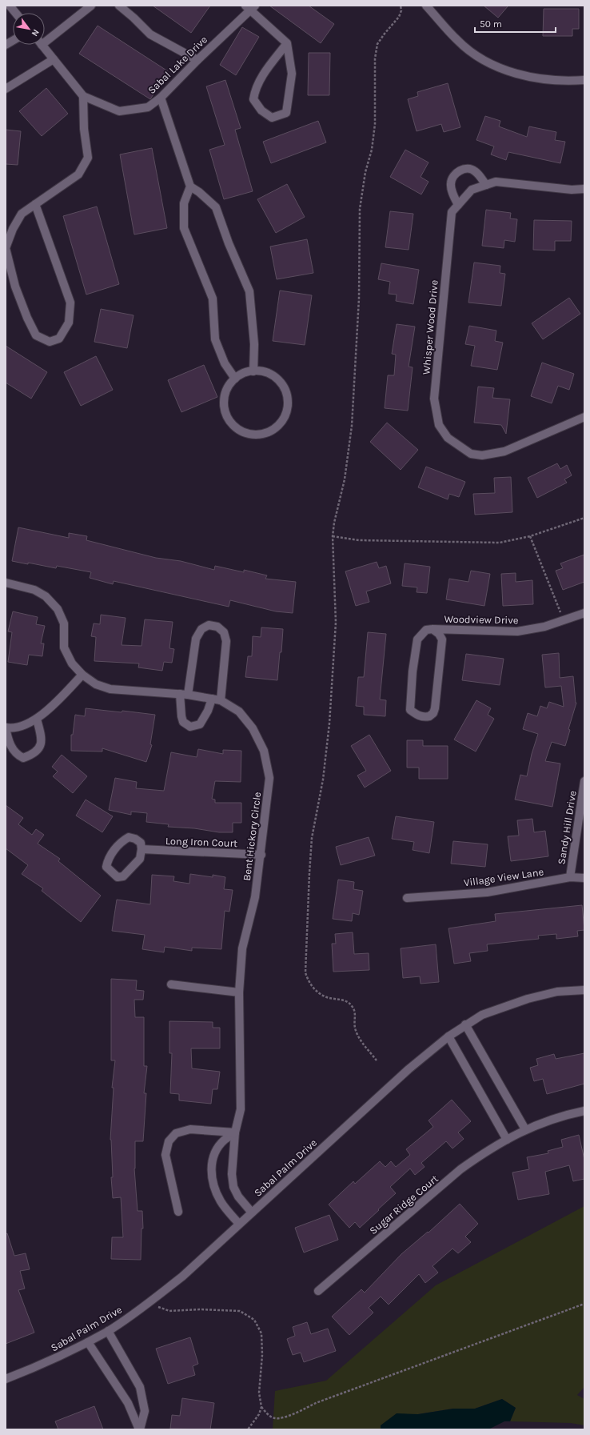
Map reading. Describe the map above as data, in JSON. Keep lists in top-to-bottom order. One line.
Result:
{"streets":{"street":["Sabal Lake Drive","Whisper Wood Drive","Woodview Drive","Sandy Hill Drive","Bent Hickory Circle","Long Iron Court","Village View Lane","Sabal Palm Drive","Sugar Ridge Court"]},"crossings":[["Sandy Hill Drive","Village View Lane"],["Bent Hickory Circle","Long Iron Court"],["Bent Hickory Circle","Sabal Palm Drive"]],"scale_bar":"50 m","north":"bottom right"}
